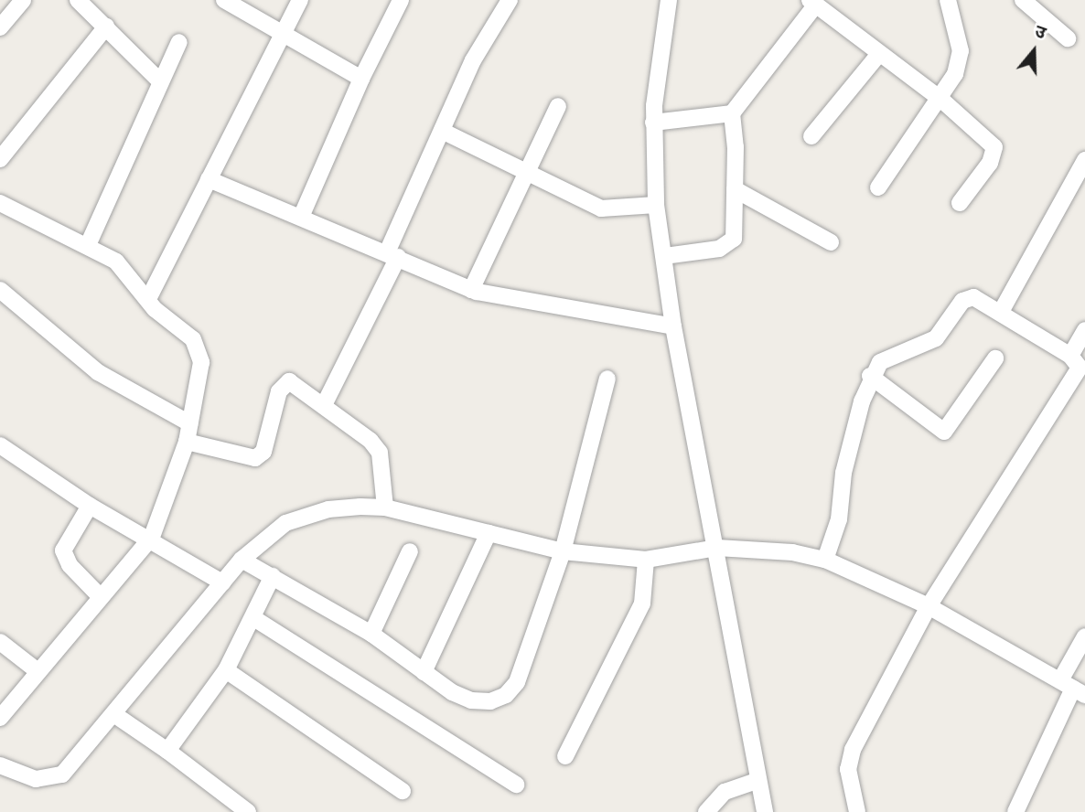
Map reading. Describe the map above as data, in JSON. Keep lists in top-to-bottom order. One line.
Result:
{"north":"top"}
